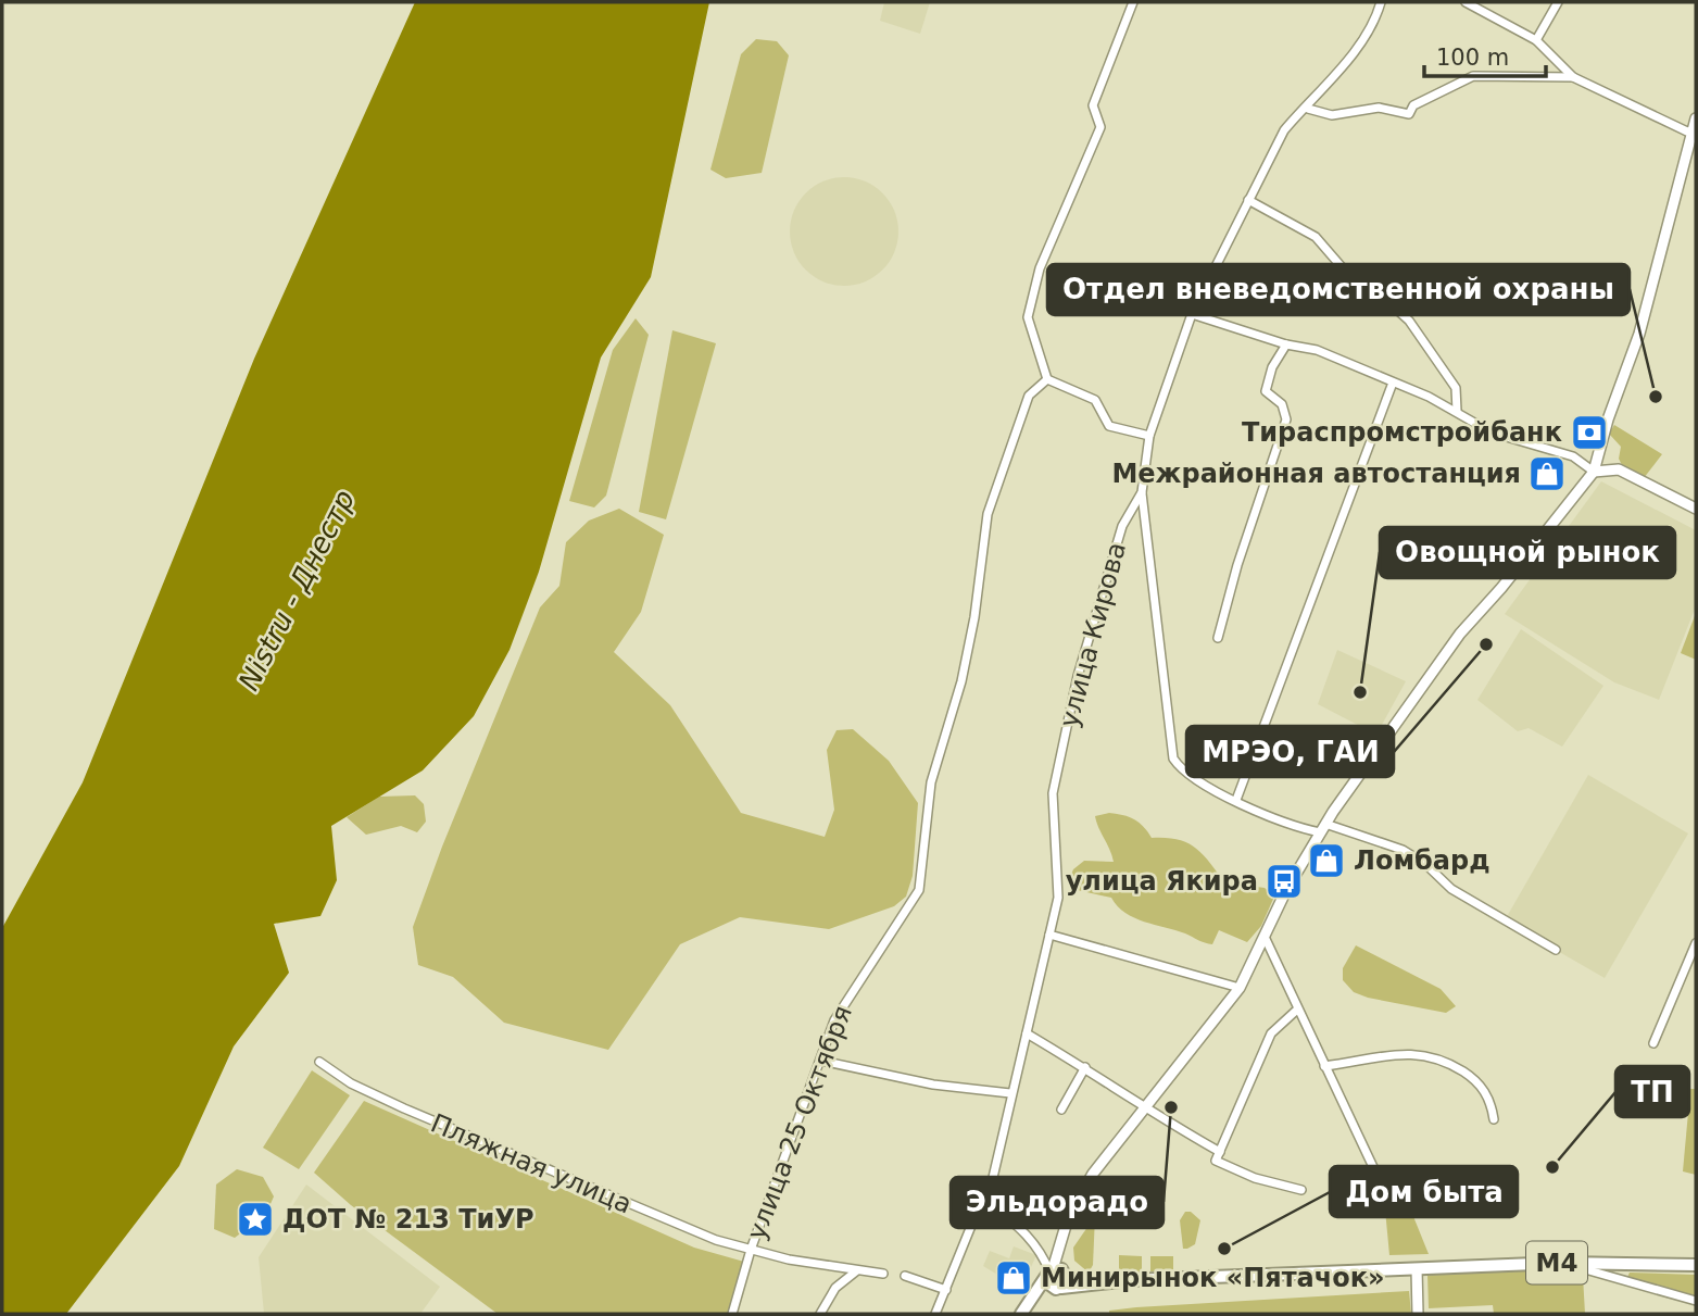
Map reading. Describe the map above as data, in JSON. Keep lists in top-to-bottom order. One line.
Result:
{"streets":{"highway":["M4"],"street":["улица Кирова","улица 25 Октября","Пляжная улица"]},"crossings":[["улица 25 Октября","Пляжная улица"]],"water":["Nistru - Днестр"],"places":{"other":["Отдел вневедомственной охраны","МРЭО, ГАИ","Овощной рынок","Эльдорадо","ТП","Дом быта"],"bank":["Тираспромстройбанк"],"shop":["Межрайонная автостанция","Ломбард","Минирынок «Пятачок»"],"bus stop":["улица Якира"],"place":["ДОТ № 213 ТиУР"]},"scale_bar":"100 m"}
